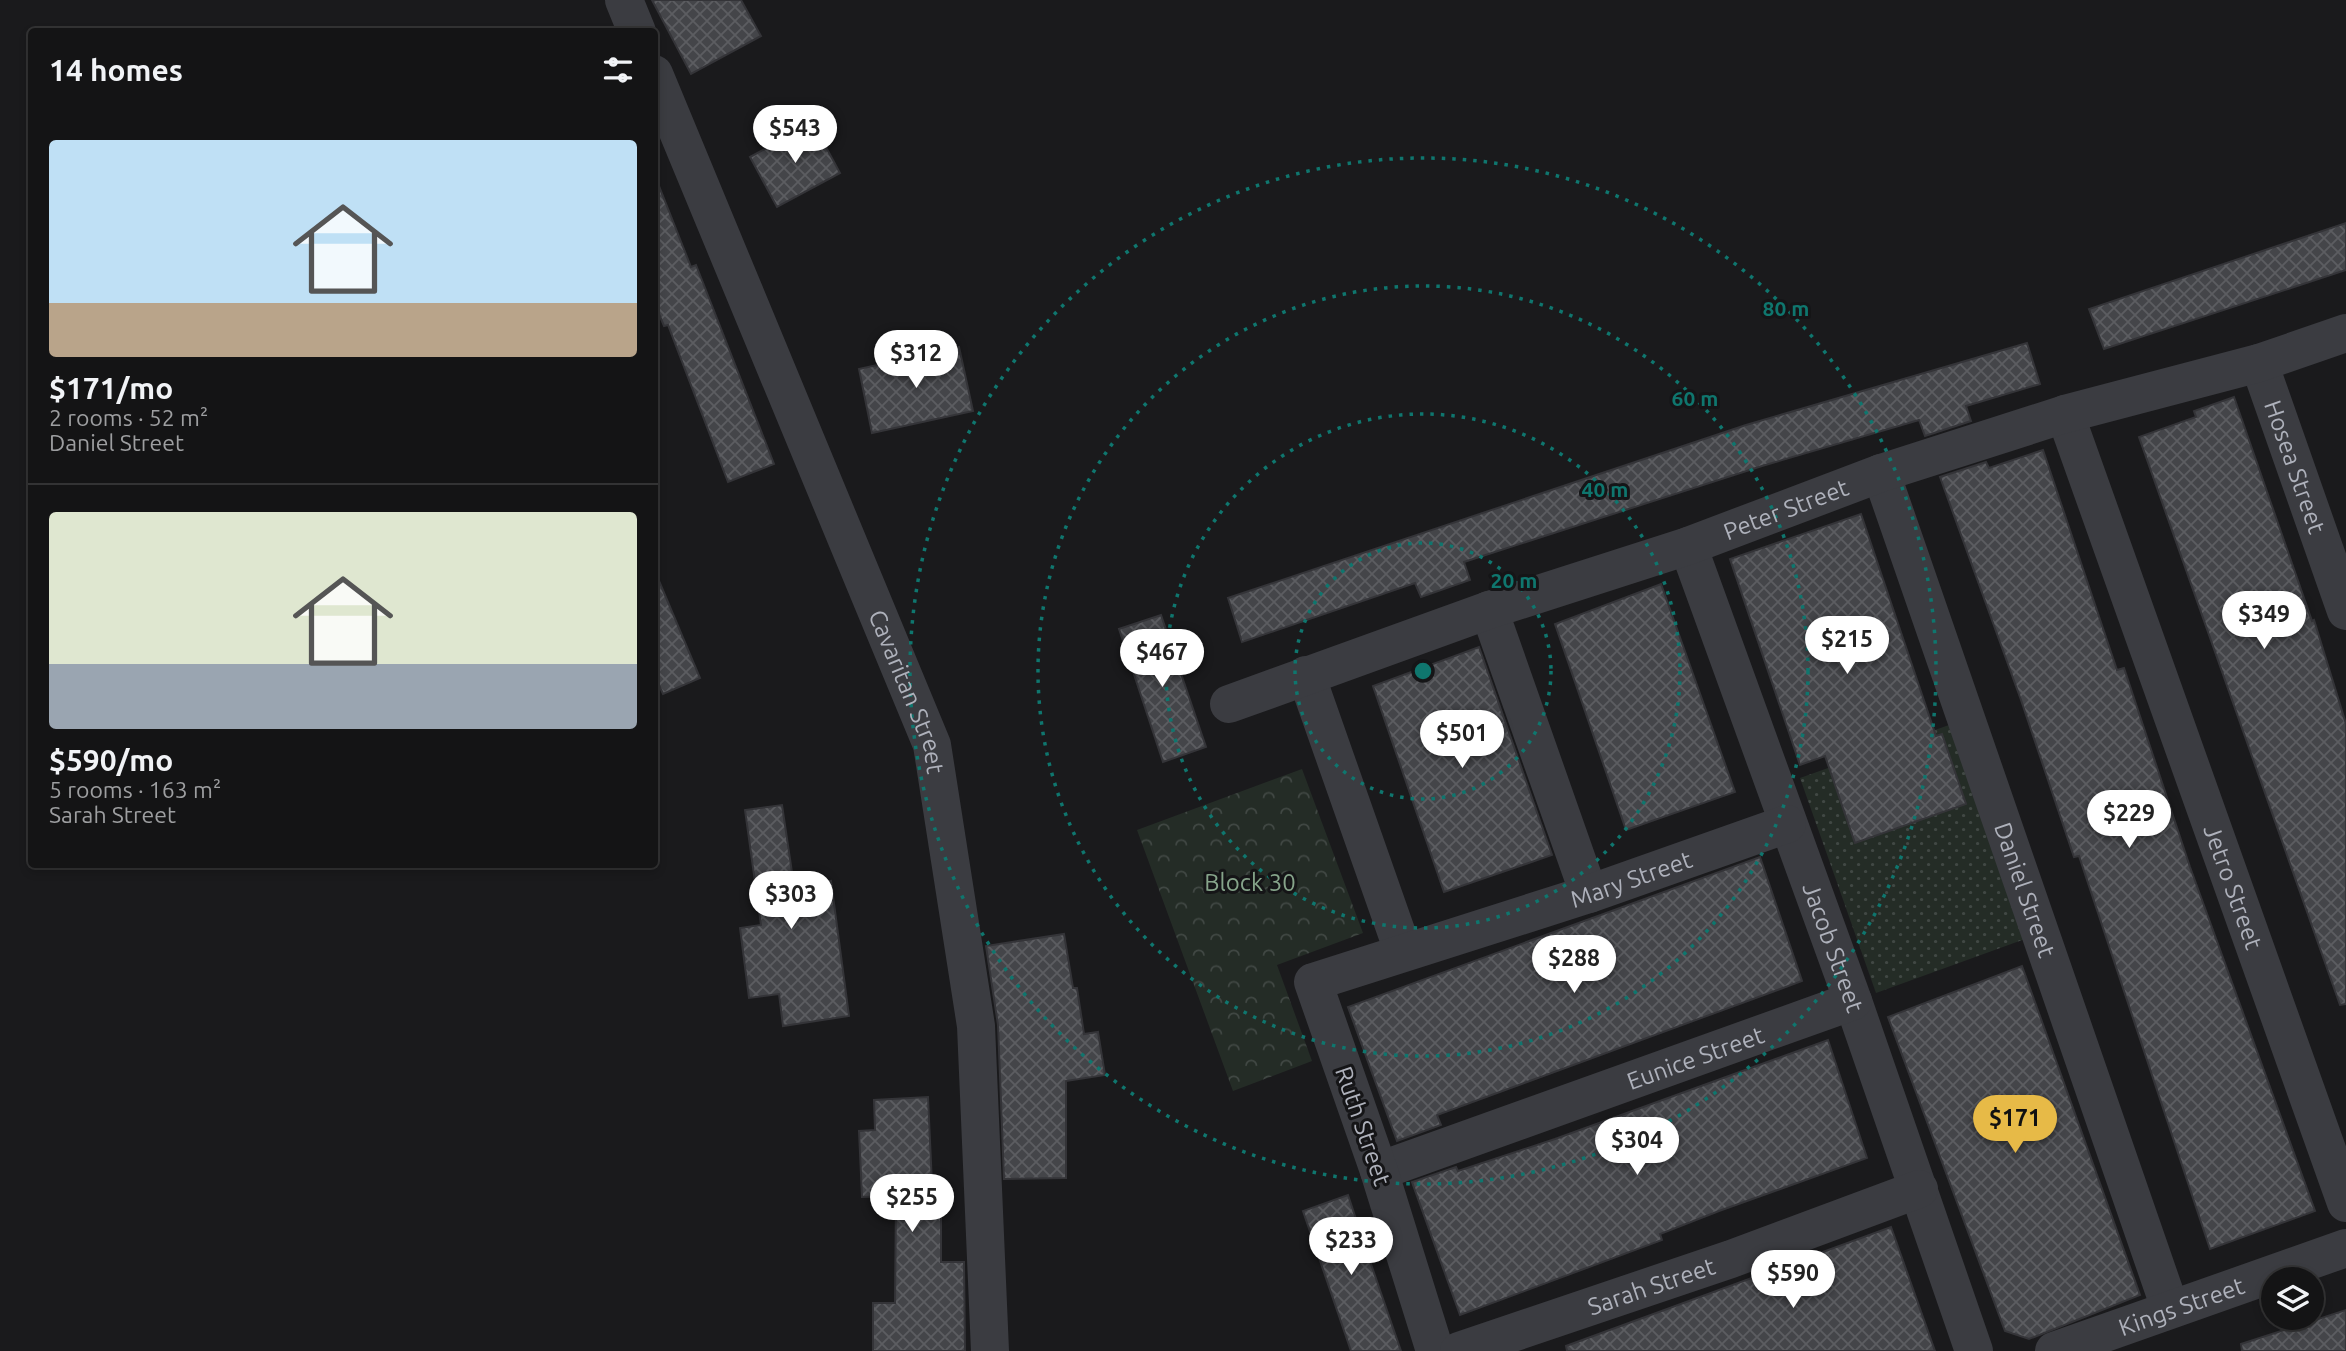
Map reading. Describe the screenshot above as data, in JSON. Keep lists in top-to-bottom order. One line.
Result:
{"streets":{"street":["Hosea Street","Peter Street","Cavaritan Street","Mary Street","Jetro Street","Daniel Street","Jacob Street","Eunice Street","Ruth Street","Sarah Street","Kings Street"]},"crossings":[["Hosea Street","Peter Street"],["Peter Street","Jetro Street"],["Peter Street","Daniel Street"],["Peter Street","Jacob Street"],["Mary Street","Jacob Street"],["Mary Street","Ruth Street"],["Daniel Street","Kings Street"],["Jacob Street","Eunice Street"],["Jacob Street","Sarah Street"],["Eunice Street","Ruth Street"]],"parks":["Block 30"],"page":{"heading":"14 homes","price":["$543","$312","$349","$215","$467","$501","$229","$303","$288","$171","$304","$255","$233","$590"],"list":[{"name":"$171/mo","note":"2 rooms · 52 m² · Daniel Street"},{"name":"$590/mo","note":"5 rooms · 163 m² · Sarah Street"}]},"rings":["80 m","60 m","40 m","20 m"]}
